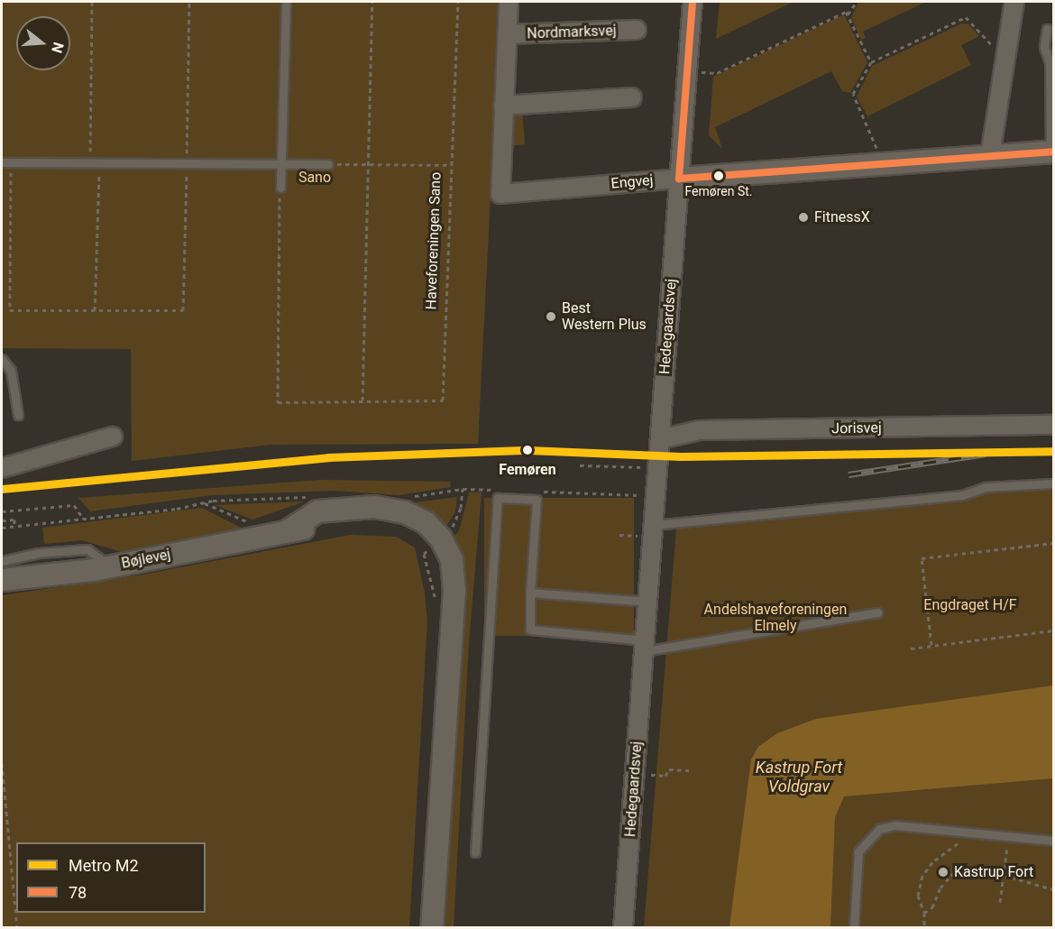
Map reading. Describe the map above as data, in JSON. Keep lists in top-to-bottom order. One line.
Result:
{"streets":{"street":["Nordmarksvej","Engvej","Hedegaardsvej","Jorisvej","Bøjlevej"],"path":["Haveforeningen Sano"]},"crossings":[["Nordmarksvej","Engvej"],["Engvej","Hedegaardsvej"],["Hedegaardsvej","Jorisvej"]],"water":["Kastrup Fort Voldgrav"],"parks":["Sano","Engdraget H/F","Andelshaveforeningen Elmely"],"places":["Femøren St.","FitnessX","Best Western Plus","Femøren","Kastrup Fort"],"lines":["transit line 78","metro line M2"],"legend":["Metro M2","78"],"north":"right"}
